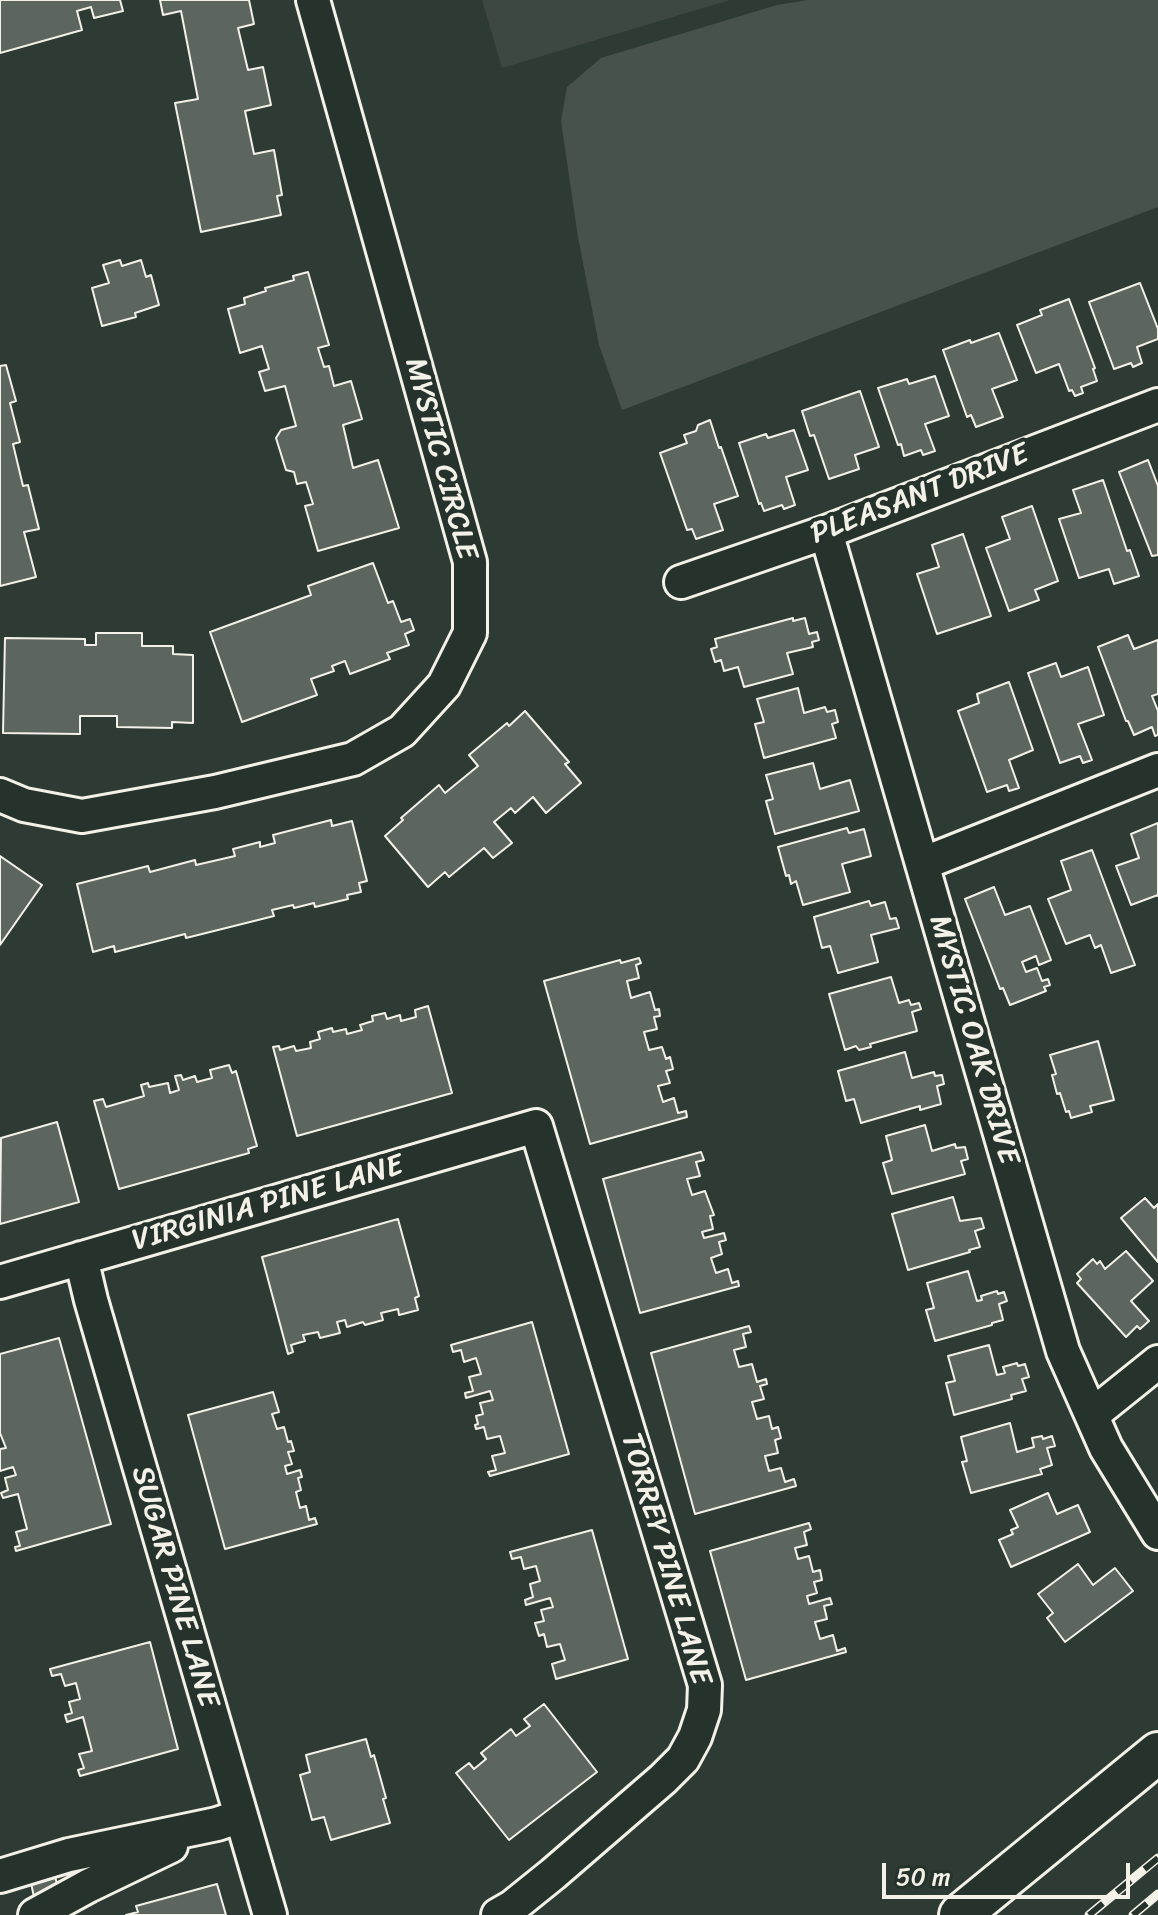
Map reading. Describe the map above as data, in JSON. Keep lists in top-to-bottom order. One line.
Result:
{"streets":{"street":["MYSTIC CIRCLE","PLEASANT DRIVE","MYSTIC OAK DRIVE","VIRGINIA PINE LANE","TORREY PINE LANE","SUGAR PINE LANE"]},"crossings":[["PLEASANT DRIVE","MYSTIC OAK DRIVE"],["VIRGINIA PINE LANE","TORREY PINE LANE"],["VIRGINIA PINE LANE","SUGAR PINE LANE"]],"scale_bar":"50 m"}
